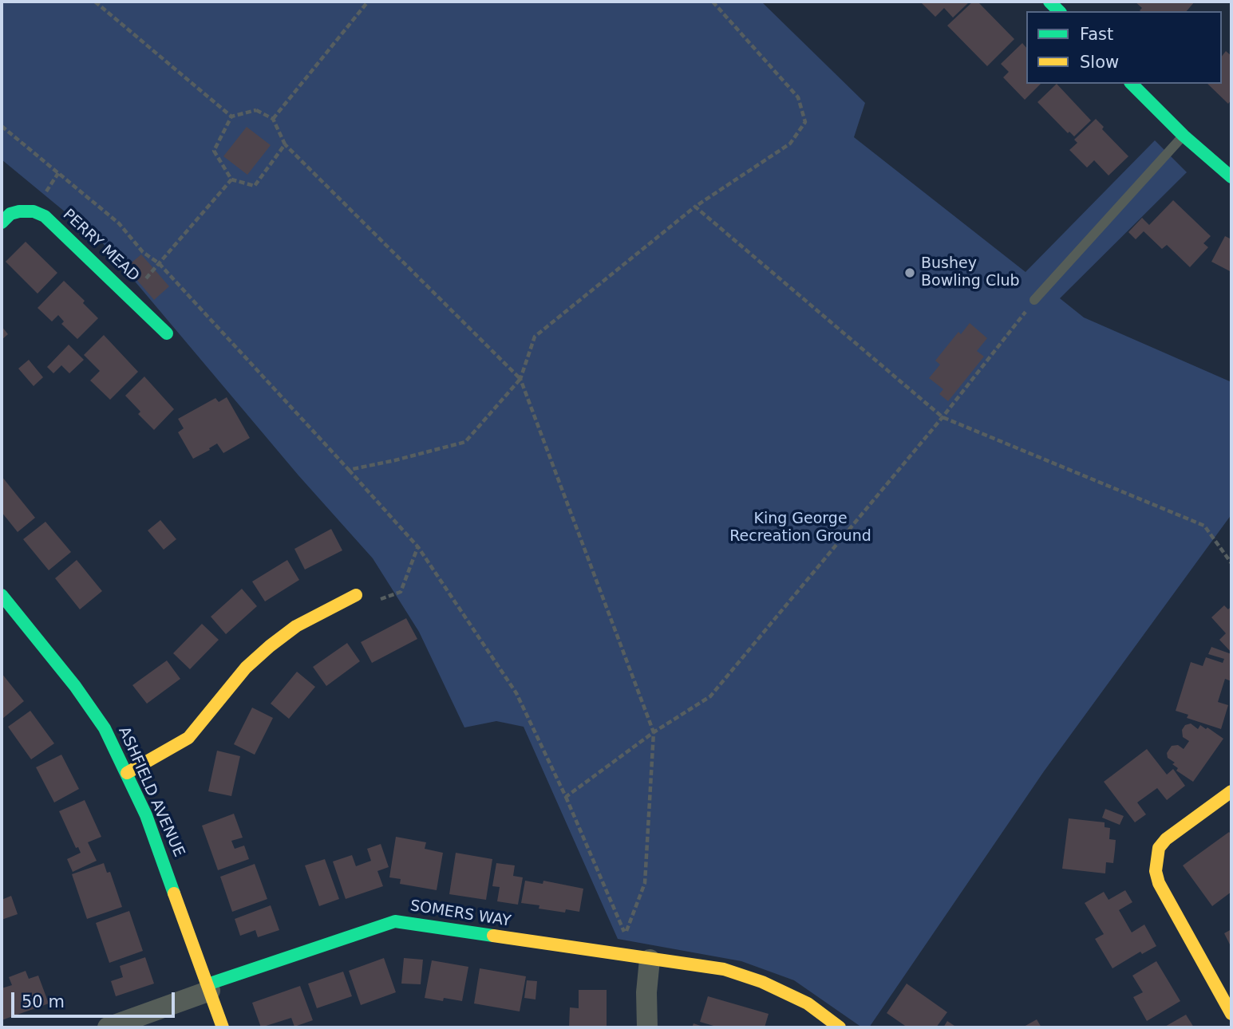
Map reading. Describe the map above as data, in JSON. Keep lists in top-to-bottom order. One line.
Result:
{"streets":{"street":["PERRY MEAD","ASHFIELD AVENUE","SOMERS WAY"]},"crossings":[["ASHFIELD AVENUE","SOMERS WAY"]],"parks":["King George Recreation Ground"],"places":["Bushey Bowling Club"],"legend":["Fast","Slow"],"scale_bar":"50 m"}
